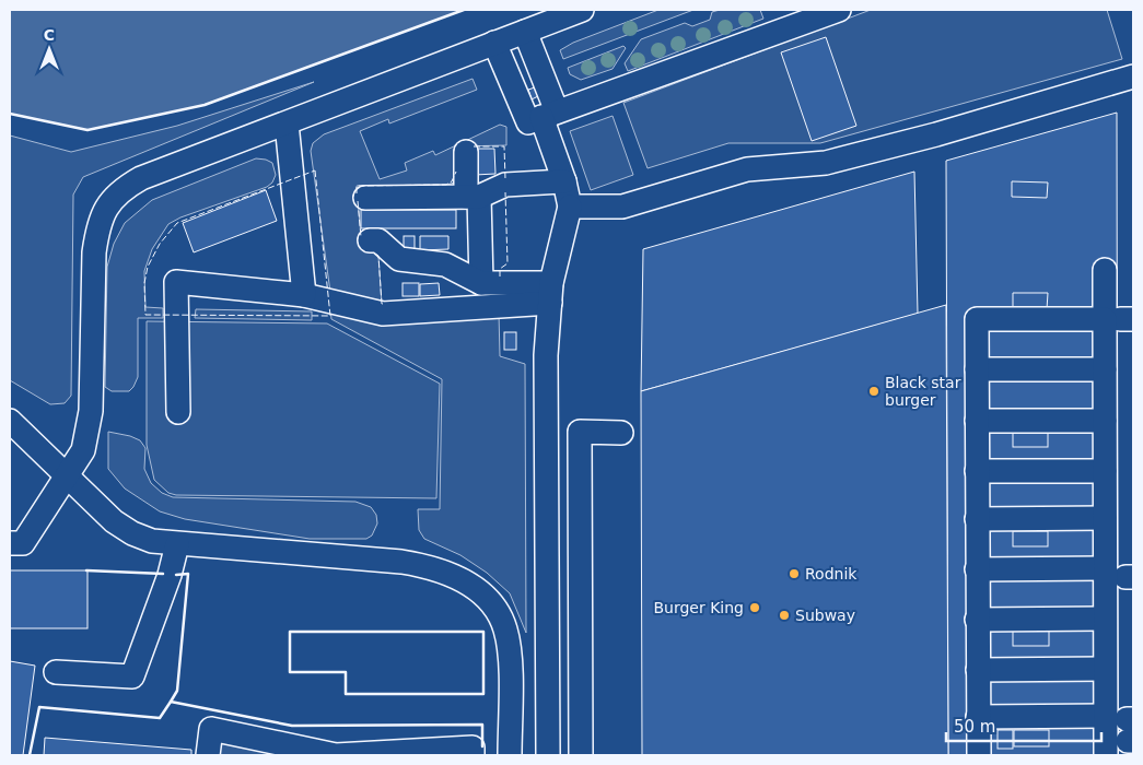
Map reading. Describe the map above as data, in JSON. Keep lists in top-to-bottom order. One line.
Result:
{"places":["Black star burger","Rodnik","Burger King","Subway"],"scale_bar":"50 m","north":"top"}
